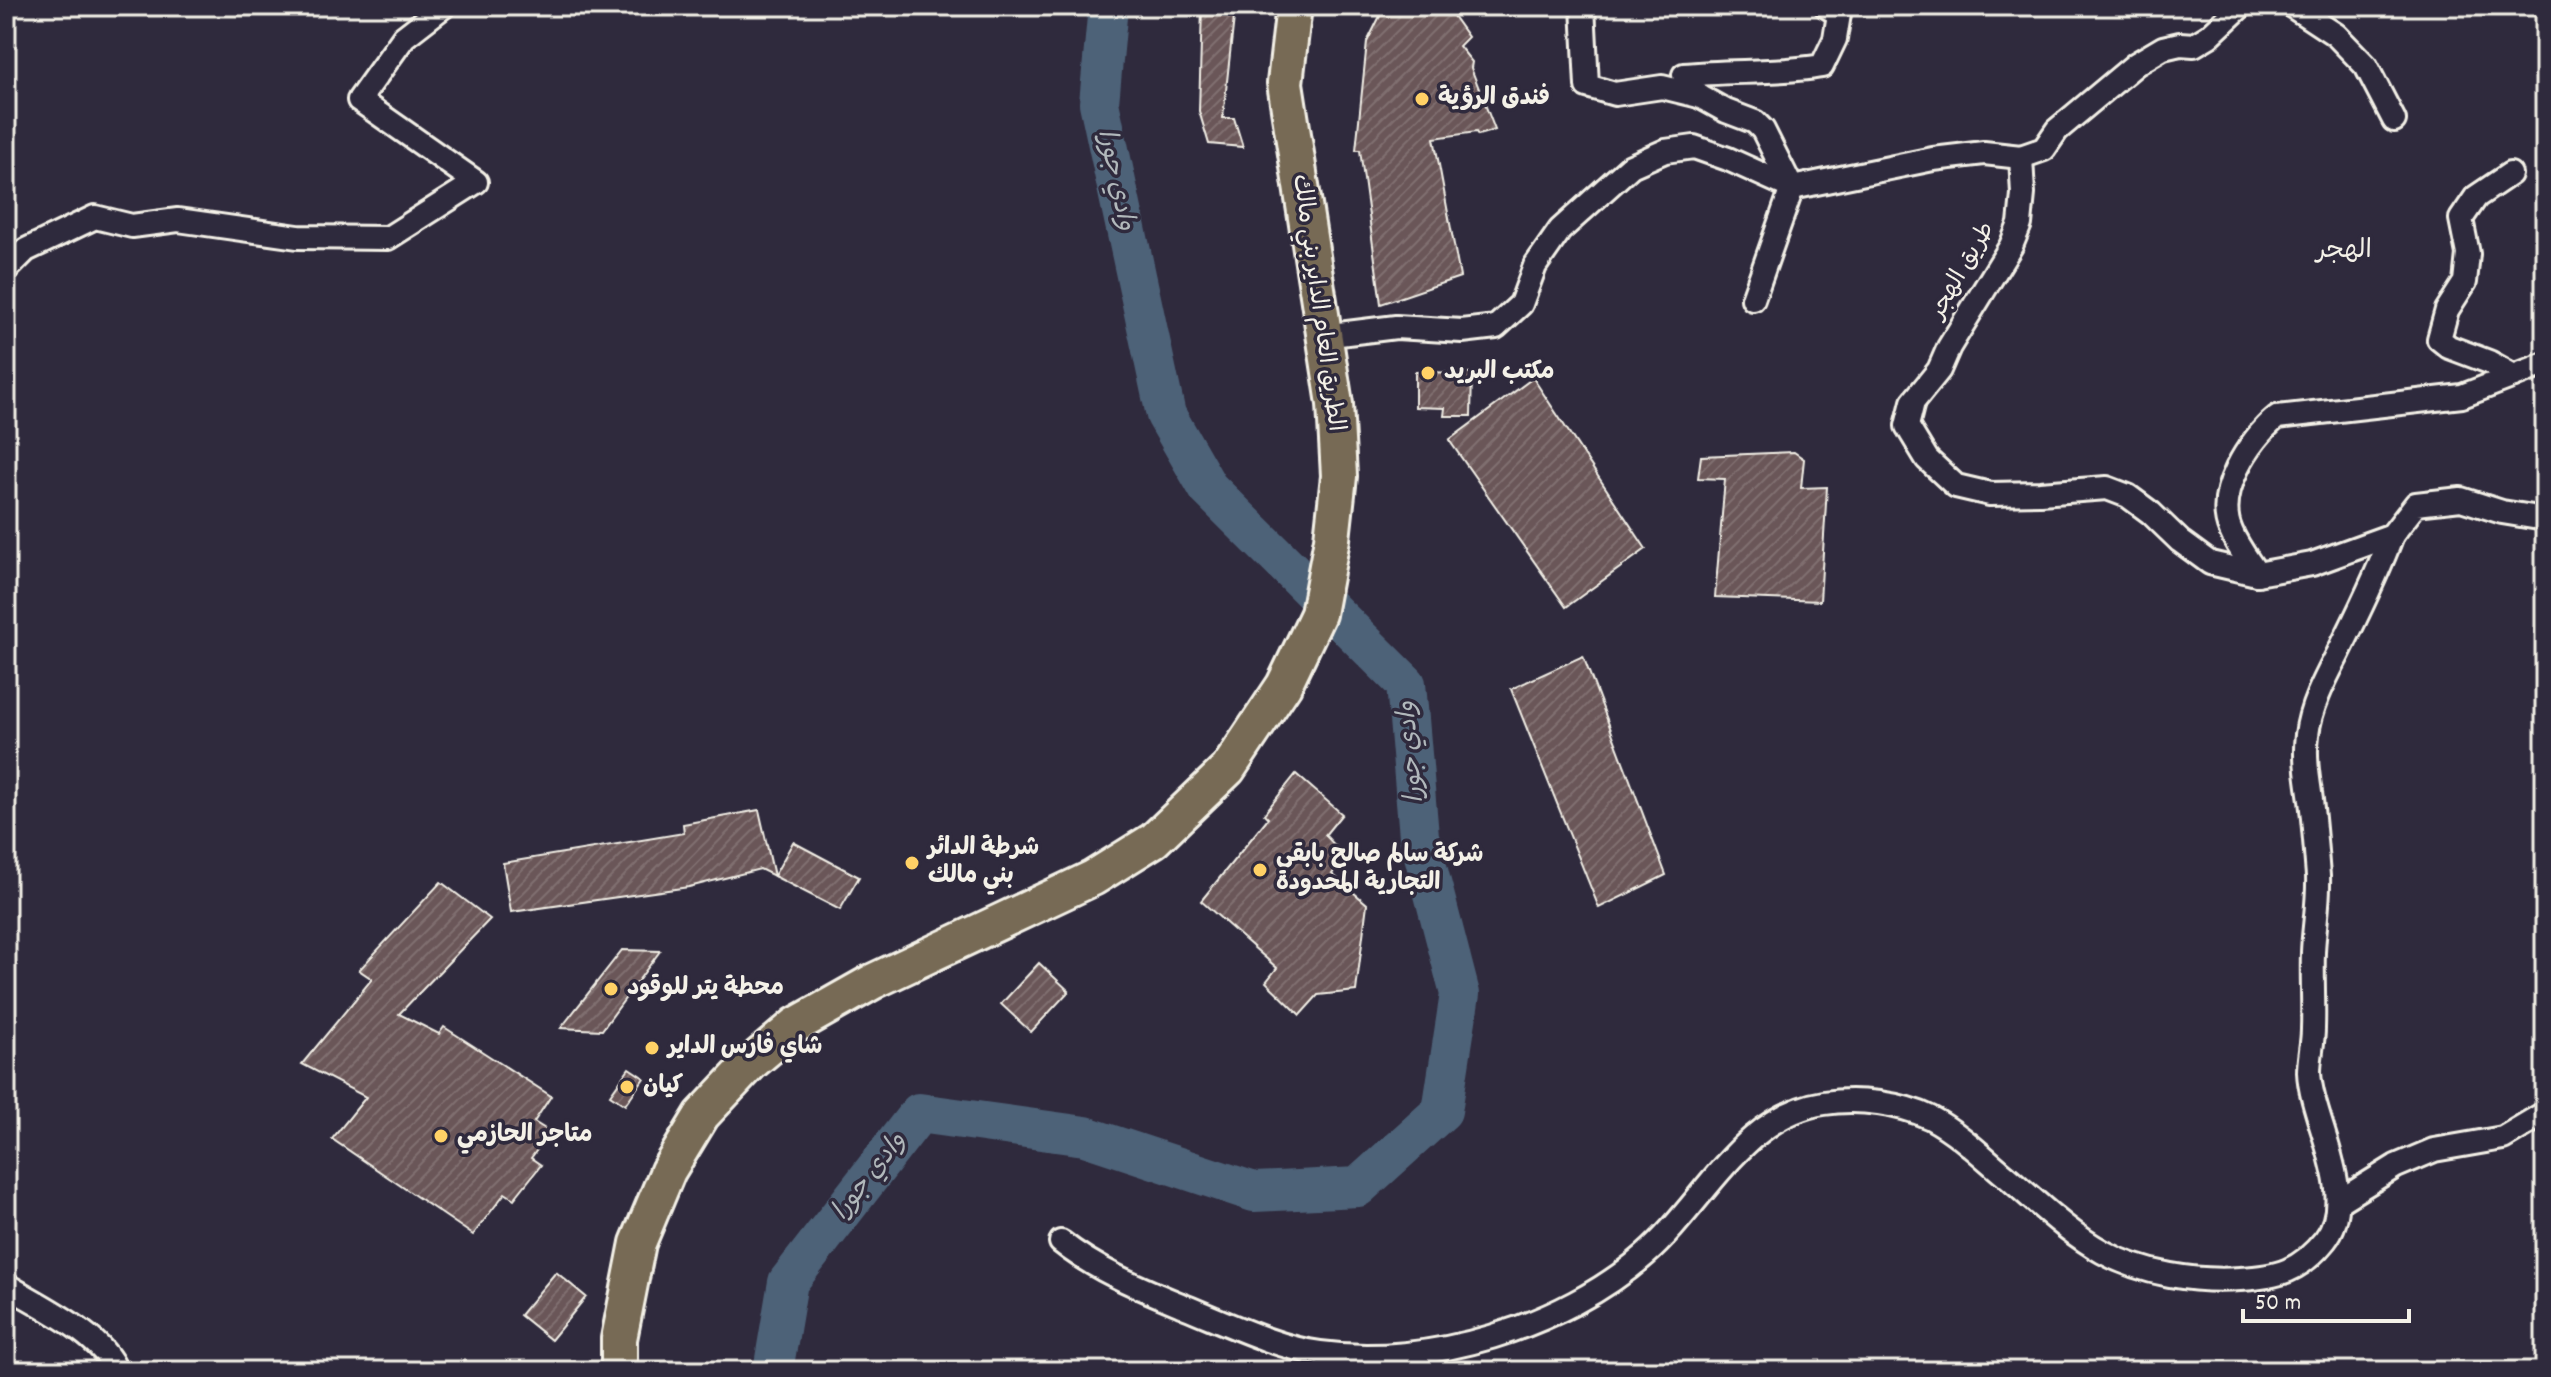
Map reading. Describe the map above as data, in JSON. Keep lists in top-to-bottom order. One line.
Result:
{"streets":{"main road":["الطريق العام الداير بني مالك"],"street":["طريق الهجر"]},"districts":["الهجر"],"water":["وادي جورا"],"places":["فندق الرؤية","مكتب البريد","شرطة الدائر بني مالك","شركة سالم صالح بابقي التجارية المحدودة","محطة يتر للوقود","شاي فارس الداير","كيان","متاجر الحازمي"],"scale_bar":"50 m"}
